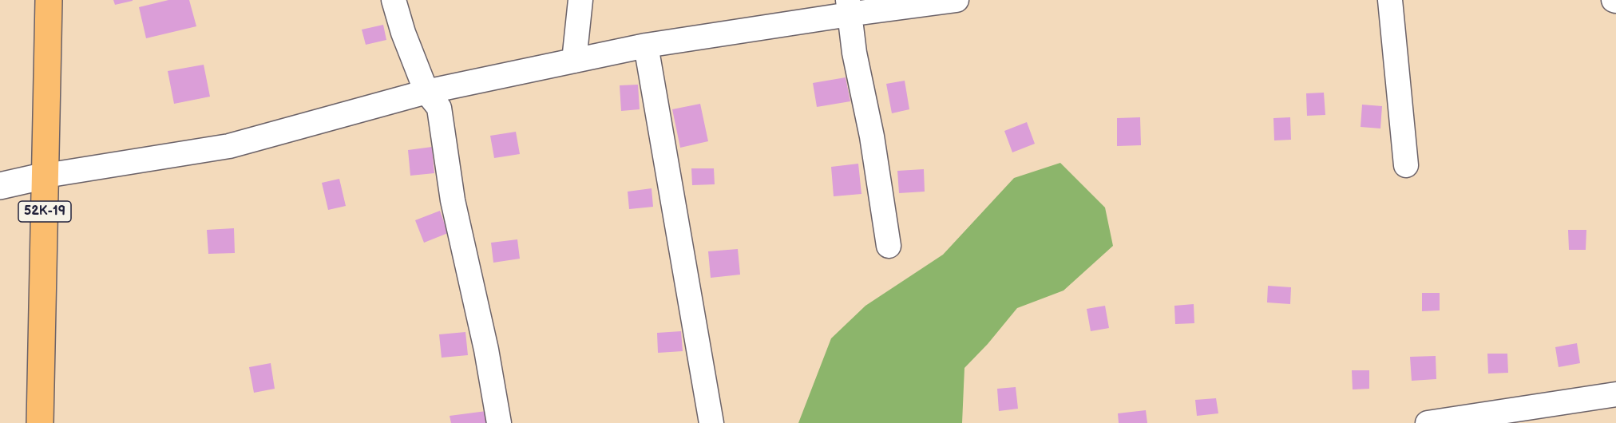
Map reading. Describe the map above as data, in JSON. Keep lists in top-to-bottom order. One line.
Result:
{"streets":{"main road":["52К-19"]}}
